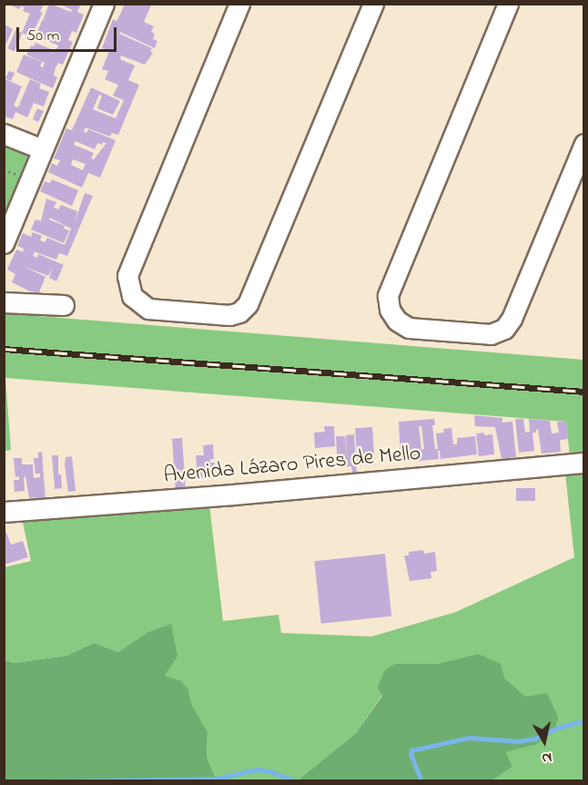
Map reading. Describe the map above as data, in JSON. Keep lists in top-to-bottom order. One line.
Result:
{"streets":{"street":["Avenida Lázaro Pires de Mello"]},"scale_bar":"50 m","north":"bottom"}
